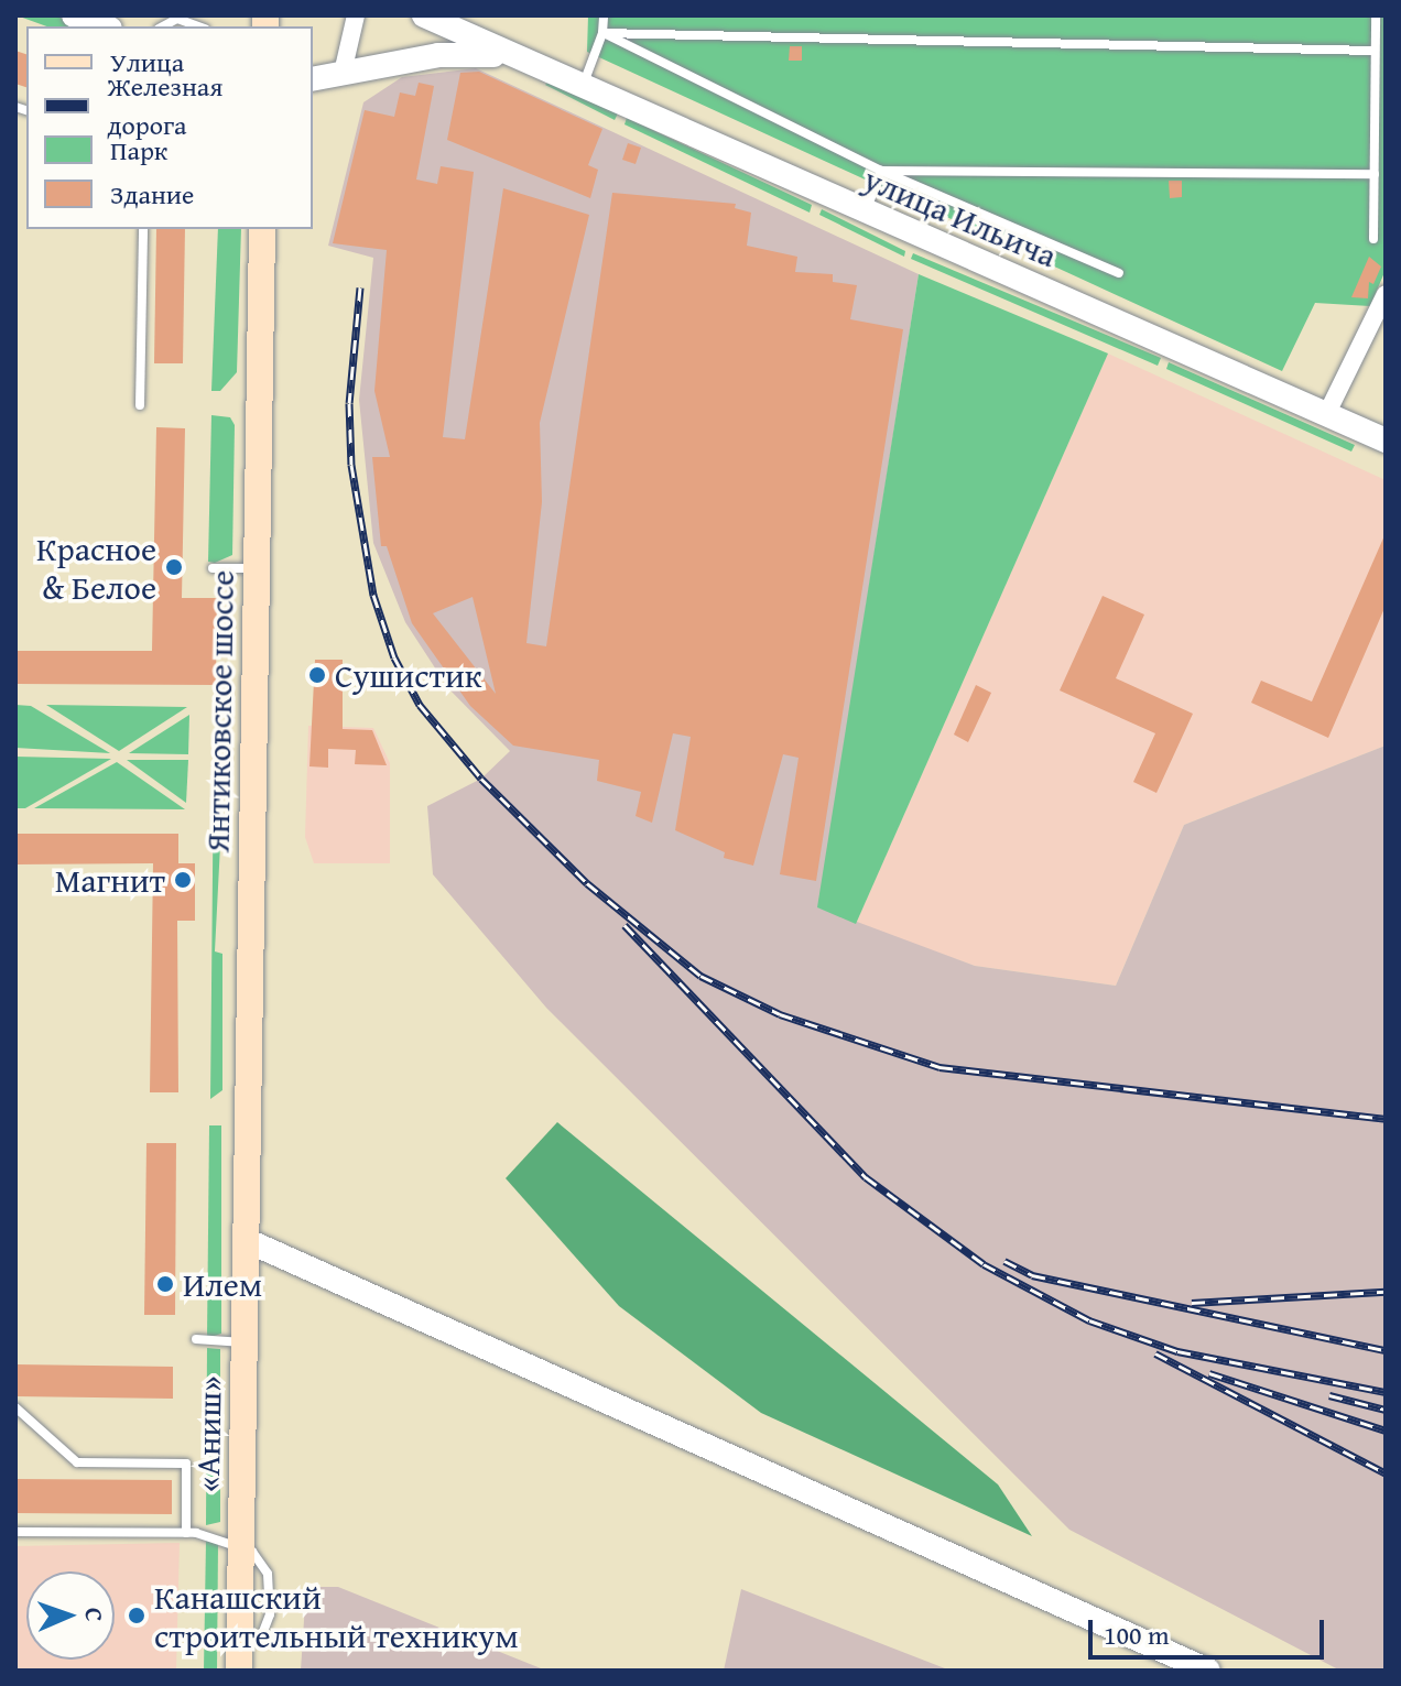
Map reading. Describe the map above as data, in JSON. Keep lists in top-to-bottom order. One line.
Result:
{"streets":{"main road":["Янтиковское шоссе","«Аниш»"],"street":["улица Ильича"]},"crossings":[["Янтиковское шоссе","«Аниш»"]],"places":["Красное & Белое","Сушистик","Магнит","Илем","Канашский строительный техникум"],"legend":["Улица","Железная дорога","Парк","Здание"],"scale_bar":"100 m","north":"right"}
